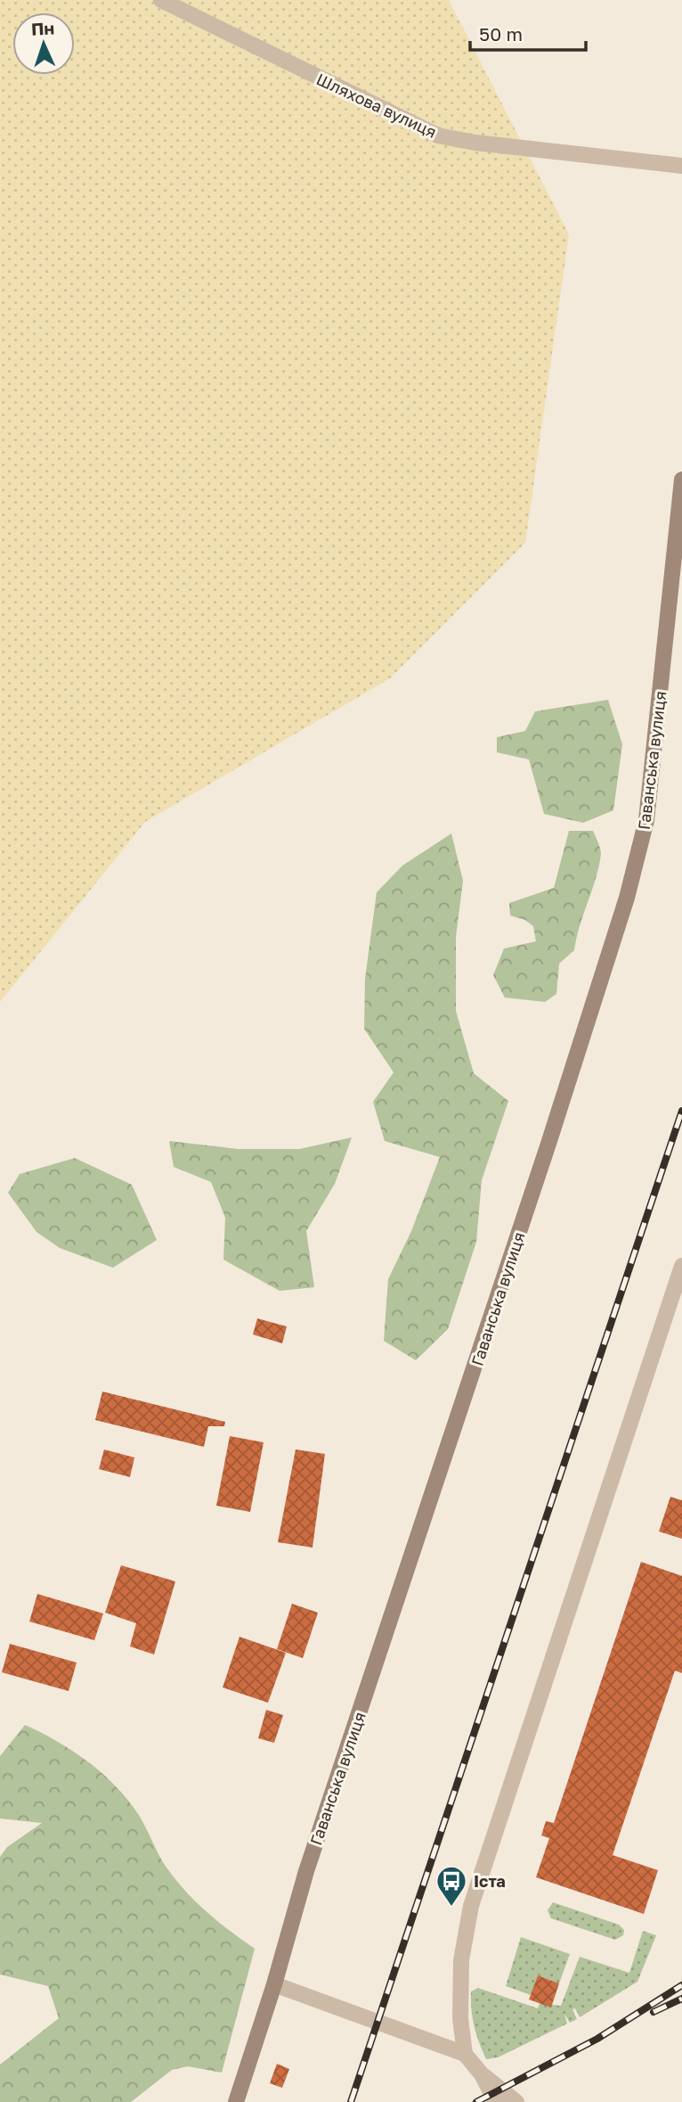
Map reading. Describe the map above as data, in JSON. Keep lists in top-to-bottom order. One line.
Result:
{"streets":{"main road":["Гаванська вулиця"],"street":["Шляхова вулиця"]},"places":{"bus stop":["Іста"]},"scale_bar":"50 m","north":"top"}
